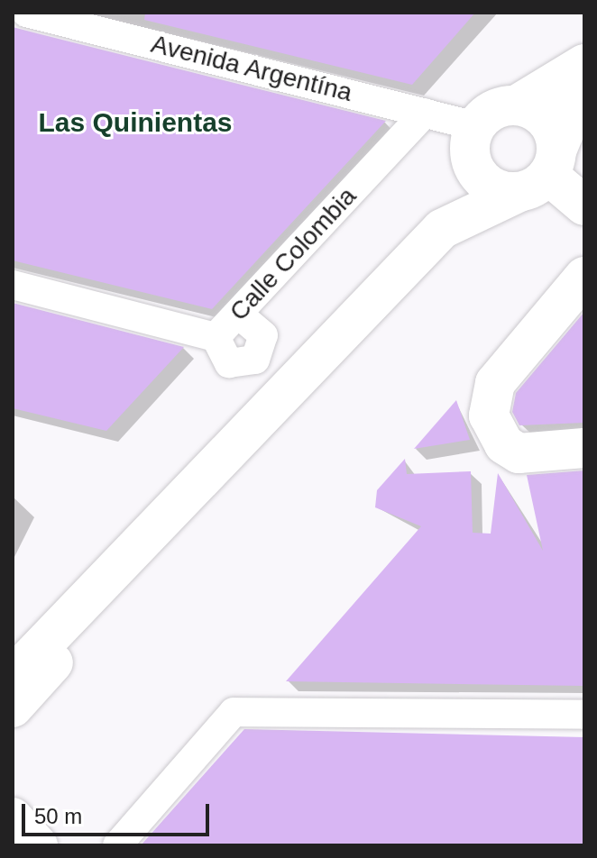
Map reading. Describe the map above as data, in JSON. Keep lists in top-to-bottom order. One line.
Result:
{"streets":{"street":["Avenida Argentína","Calle Colombia"]},"crossings":[["Avenida Argentína","Calle Colombia"]],"districts":["Las Quinientas"],"scale_bar":"50 m"}
